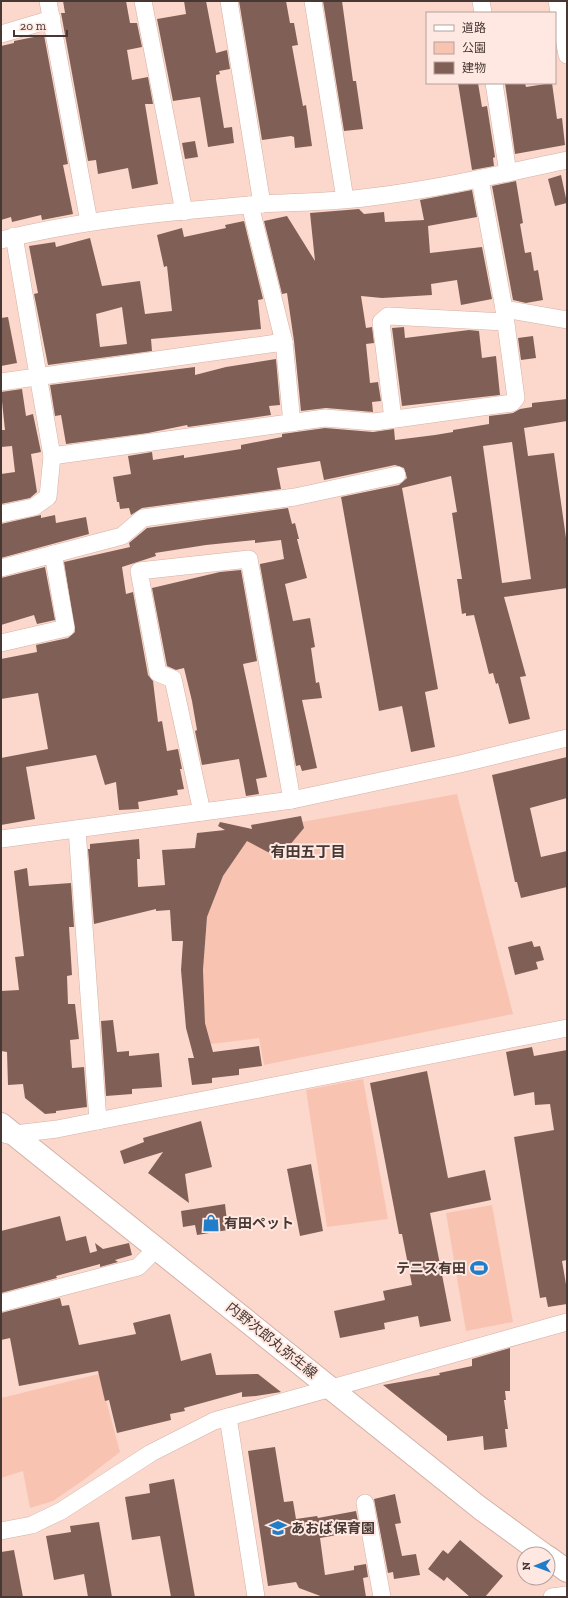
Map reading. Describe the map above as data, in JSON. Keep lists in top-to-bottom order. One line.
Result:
{"streets":{"main road":["内野次郎丸弥生線"]},"districts":["有田五丁目"],"places":{"shop":["有田ペット"],"sports":["テニス有田"],"school or university":["あおば保育園"]},"legend":["道路","公園","建物"],"scale_bar":"20 m","north":"left"}
